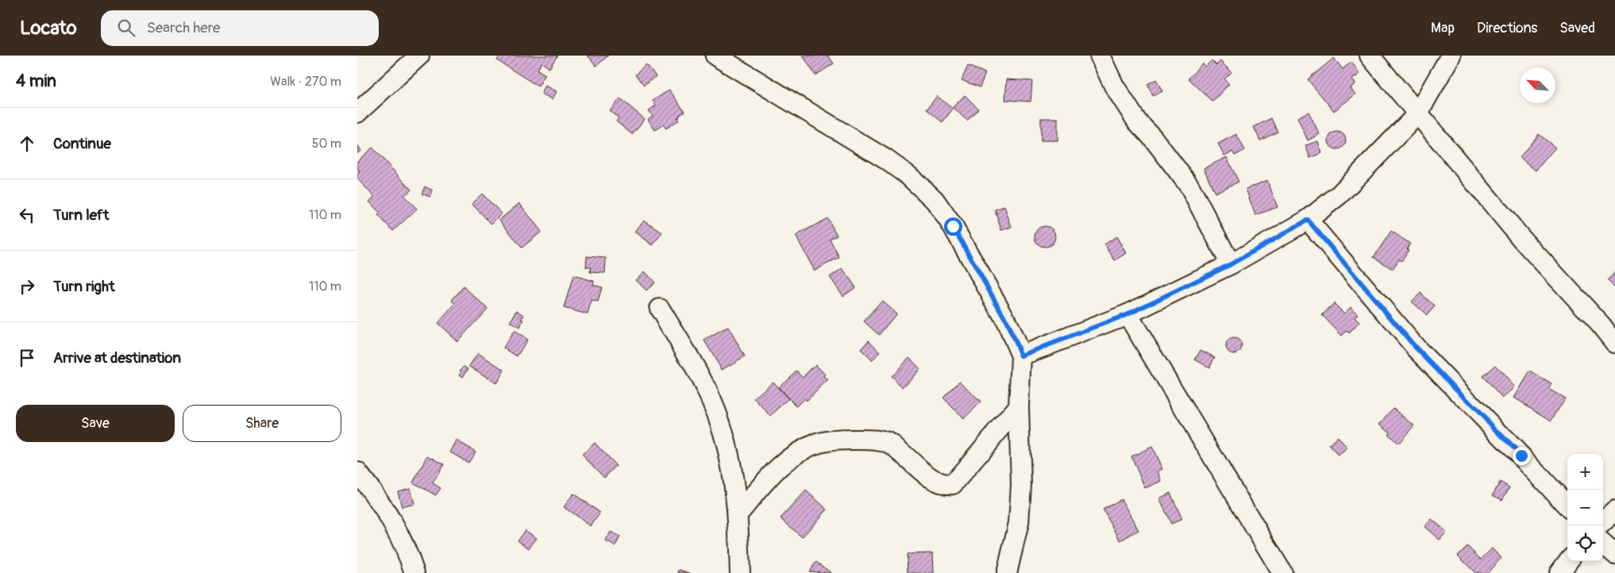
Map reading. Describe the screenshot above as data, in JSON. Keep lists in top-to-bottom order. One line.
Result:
{"north":"top left","page":{"header":"Locato","search":"Search here","nav":["Map","Directions","Saved"],"heading":["4 min","Walk · 270 m"],"list":[["Continue","50 m"],["Turn left","110 m"],["Turn right","110 m"],"Arrive at destination"],"buttons":["Save","Share"],"map_buttons":["+","−"]}}
